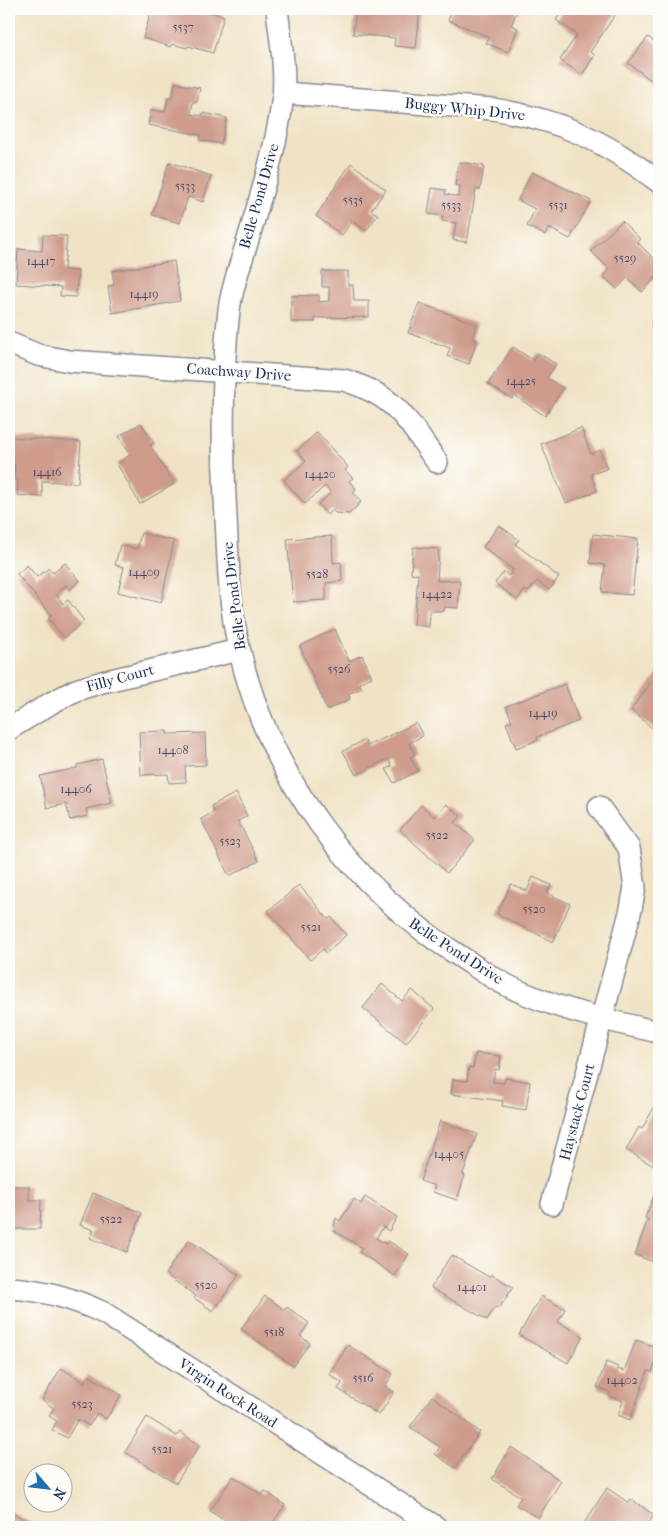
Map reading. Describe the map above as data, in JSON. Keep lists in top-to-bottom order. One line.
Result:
{"streets":{"street":["Buggy Whip Drive","Belle Pond Drive","Coachway Drive","Filly Court","Haystack Court","Virgin Rock Road"]},"crossings":[["Buggy Whip Drive","Belle Pond Drive"],["Belle Pond Drive","Coachway Drive"],["Belle Pond Drive","Filly Court"],["Belle Pond Drive","Haystack Court"]],"house_numbers":["5537","5533","5535","5533","5531","5529","14417","14419","14425","14416","14420","14409","5528","14422","5526","14419","14408","14406","5522","5523","5520","5521","14405","5522","5520","14401","5518","5516","14402","5523","5521"],"north":"bottom right"}
